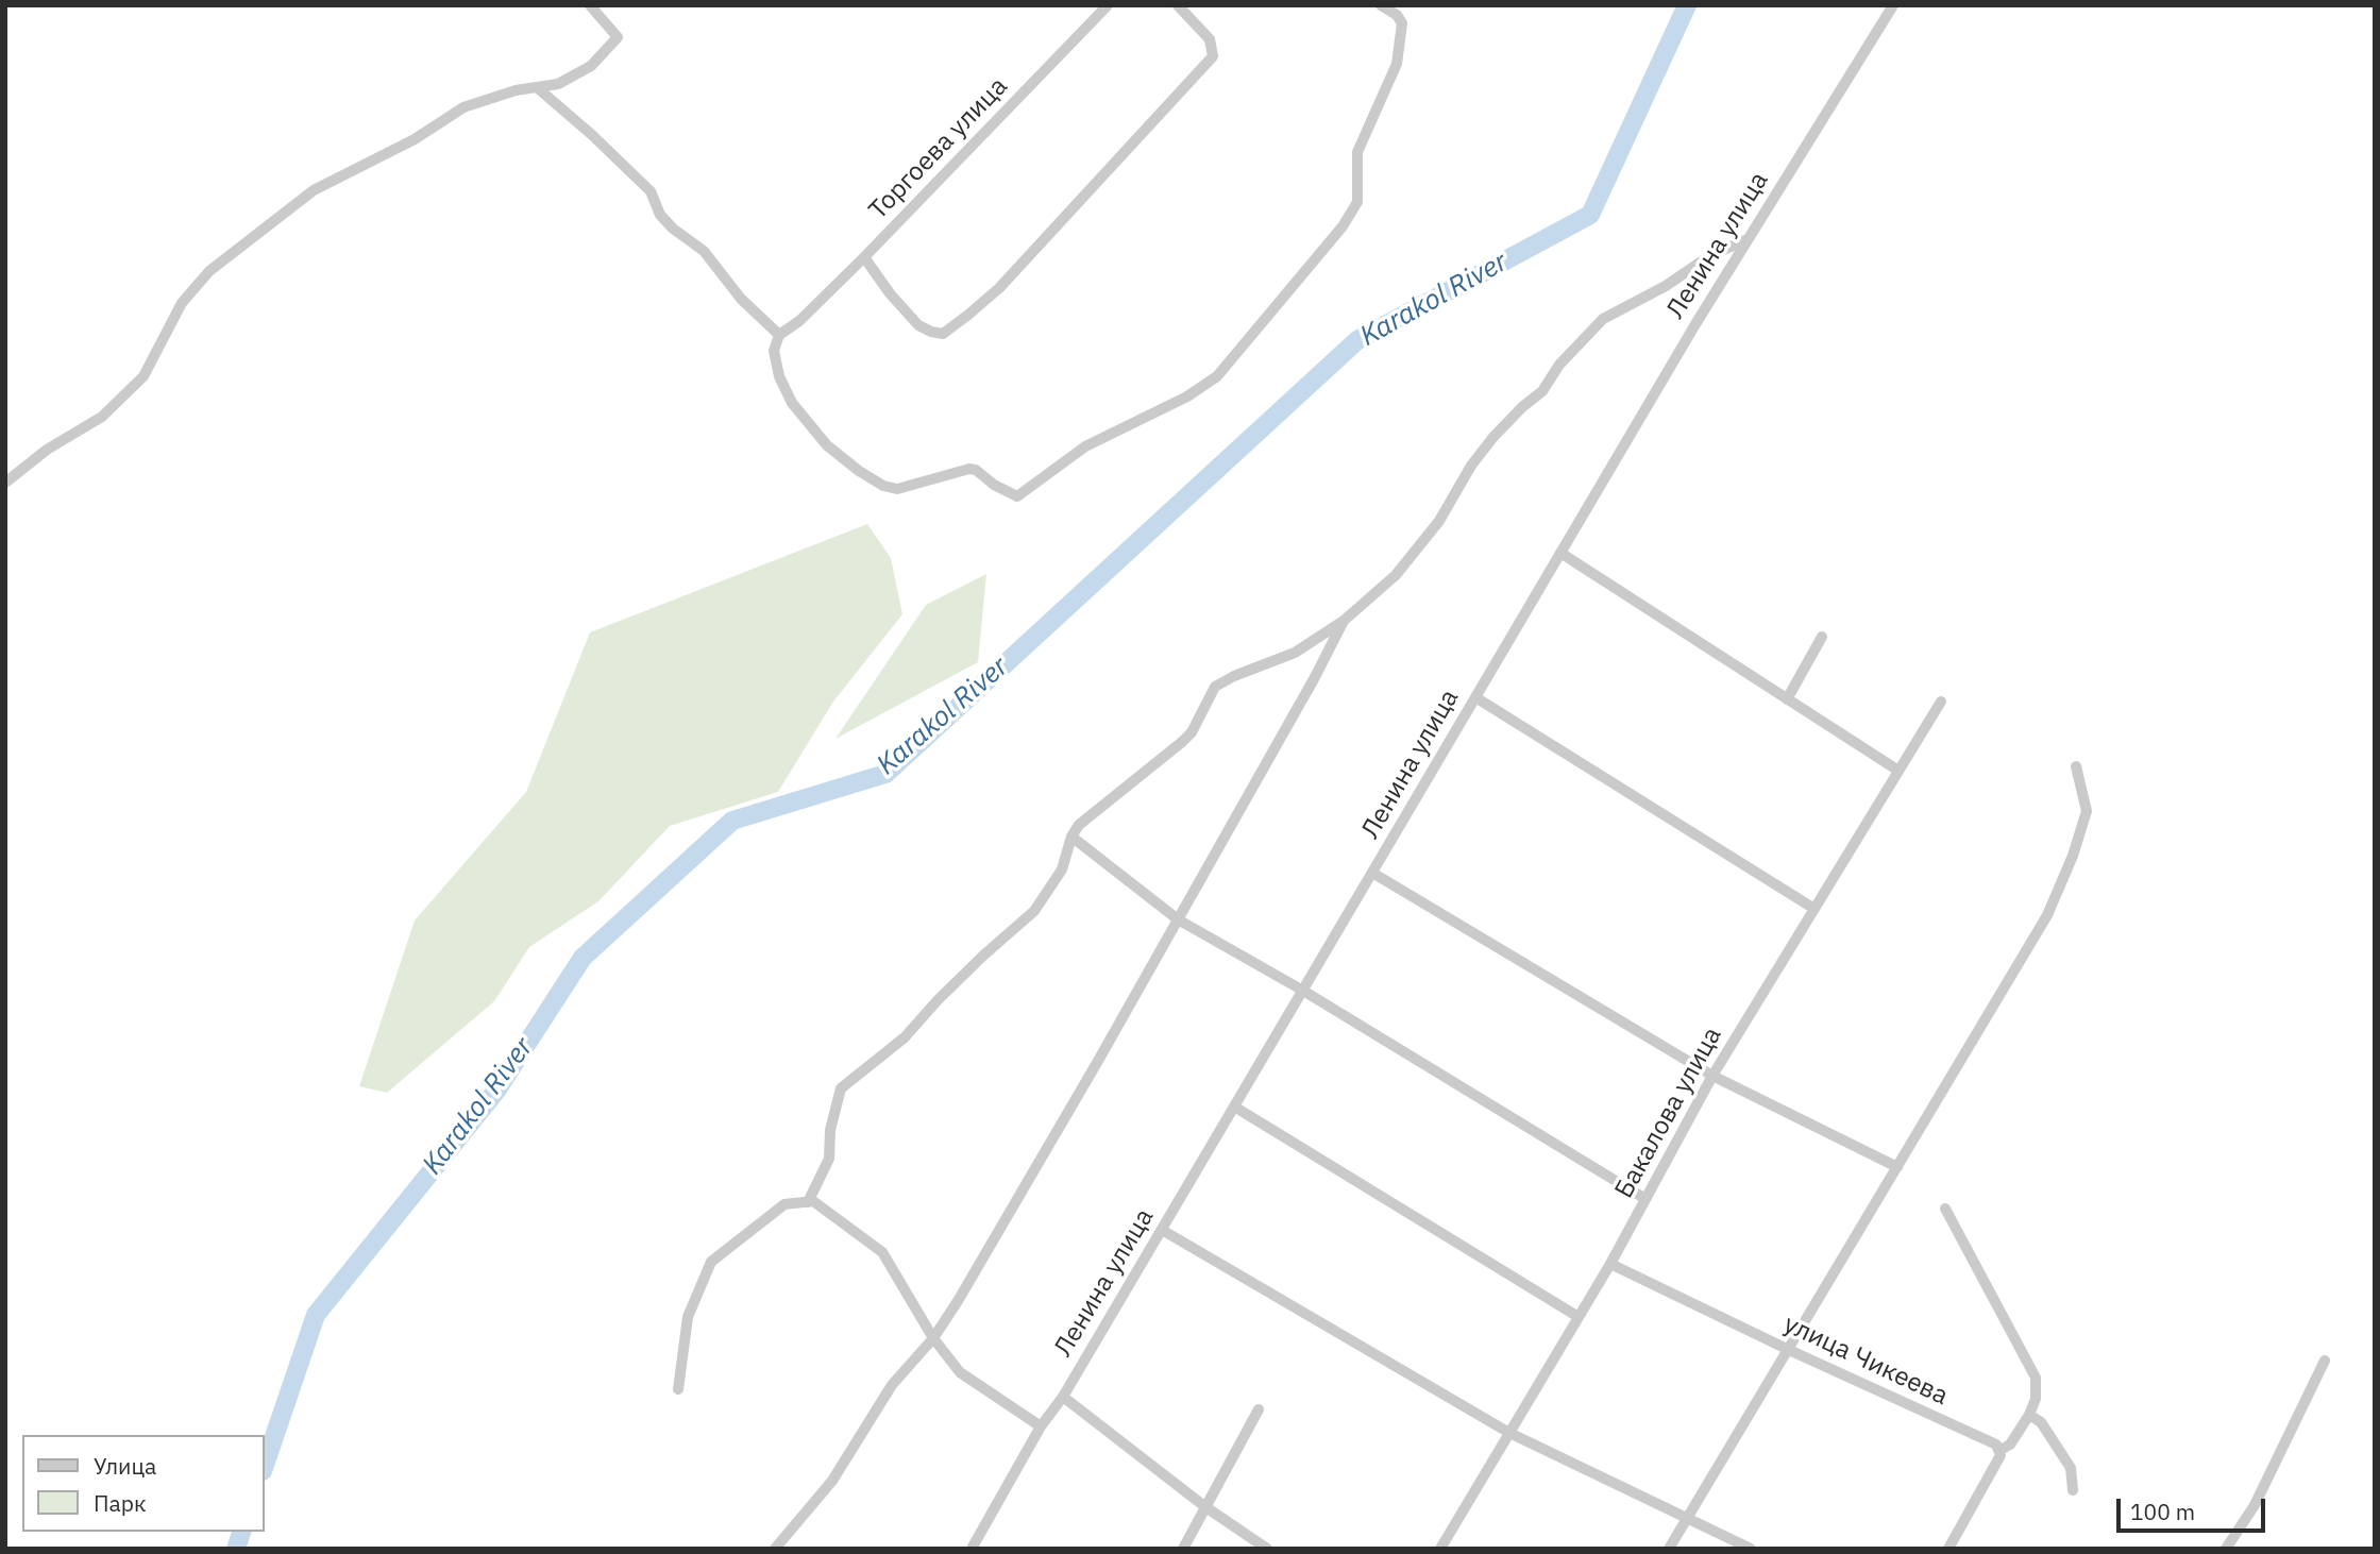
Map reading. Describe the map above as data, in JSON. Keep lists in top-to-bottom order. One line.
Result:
{"streets":{"street":["Торгоева улица","Ленина улица","Бакалова улица","улица Чикеева"]},"crossings":[["Бакалова улица","улица Чикеева"]],"water":["Karakol River"],"legend":["Улица","Парк"],"scale_bar":"100 m"}
